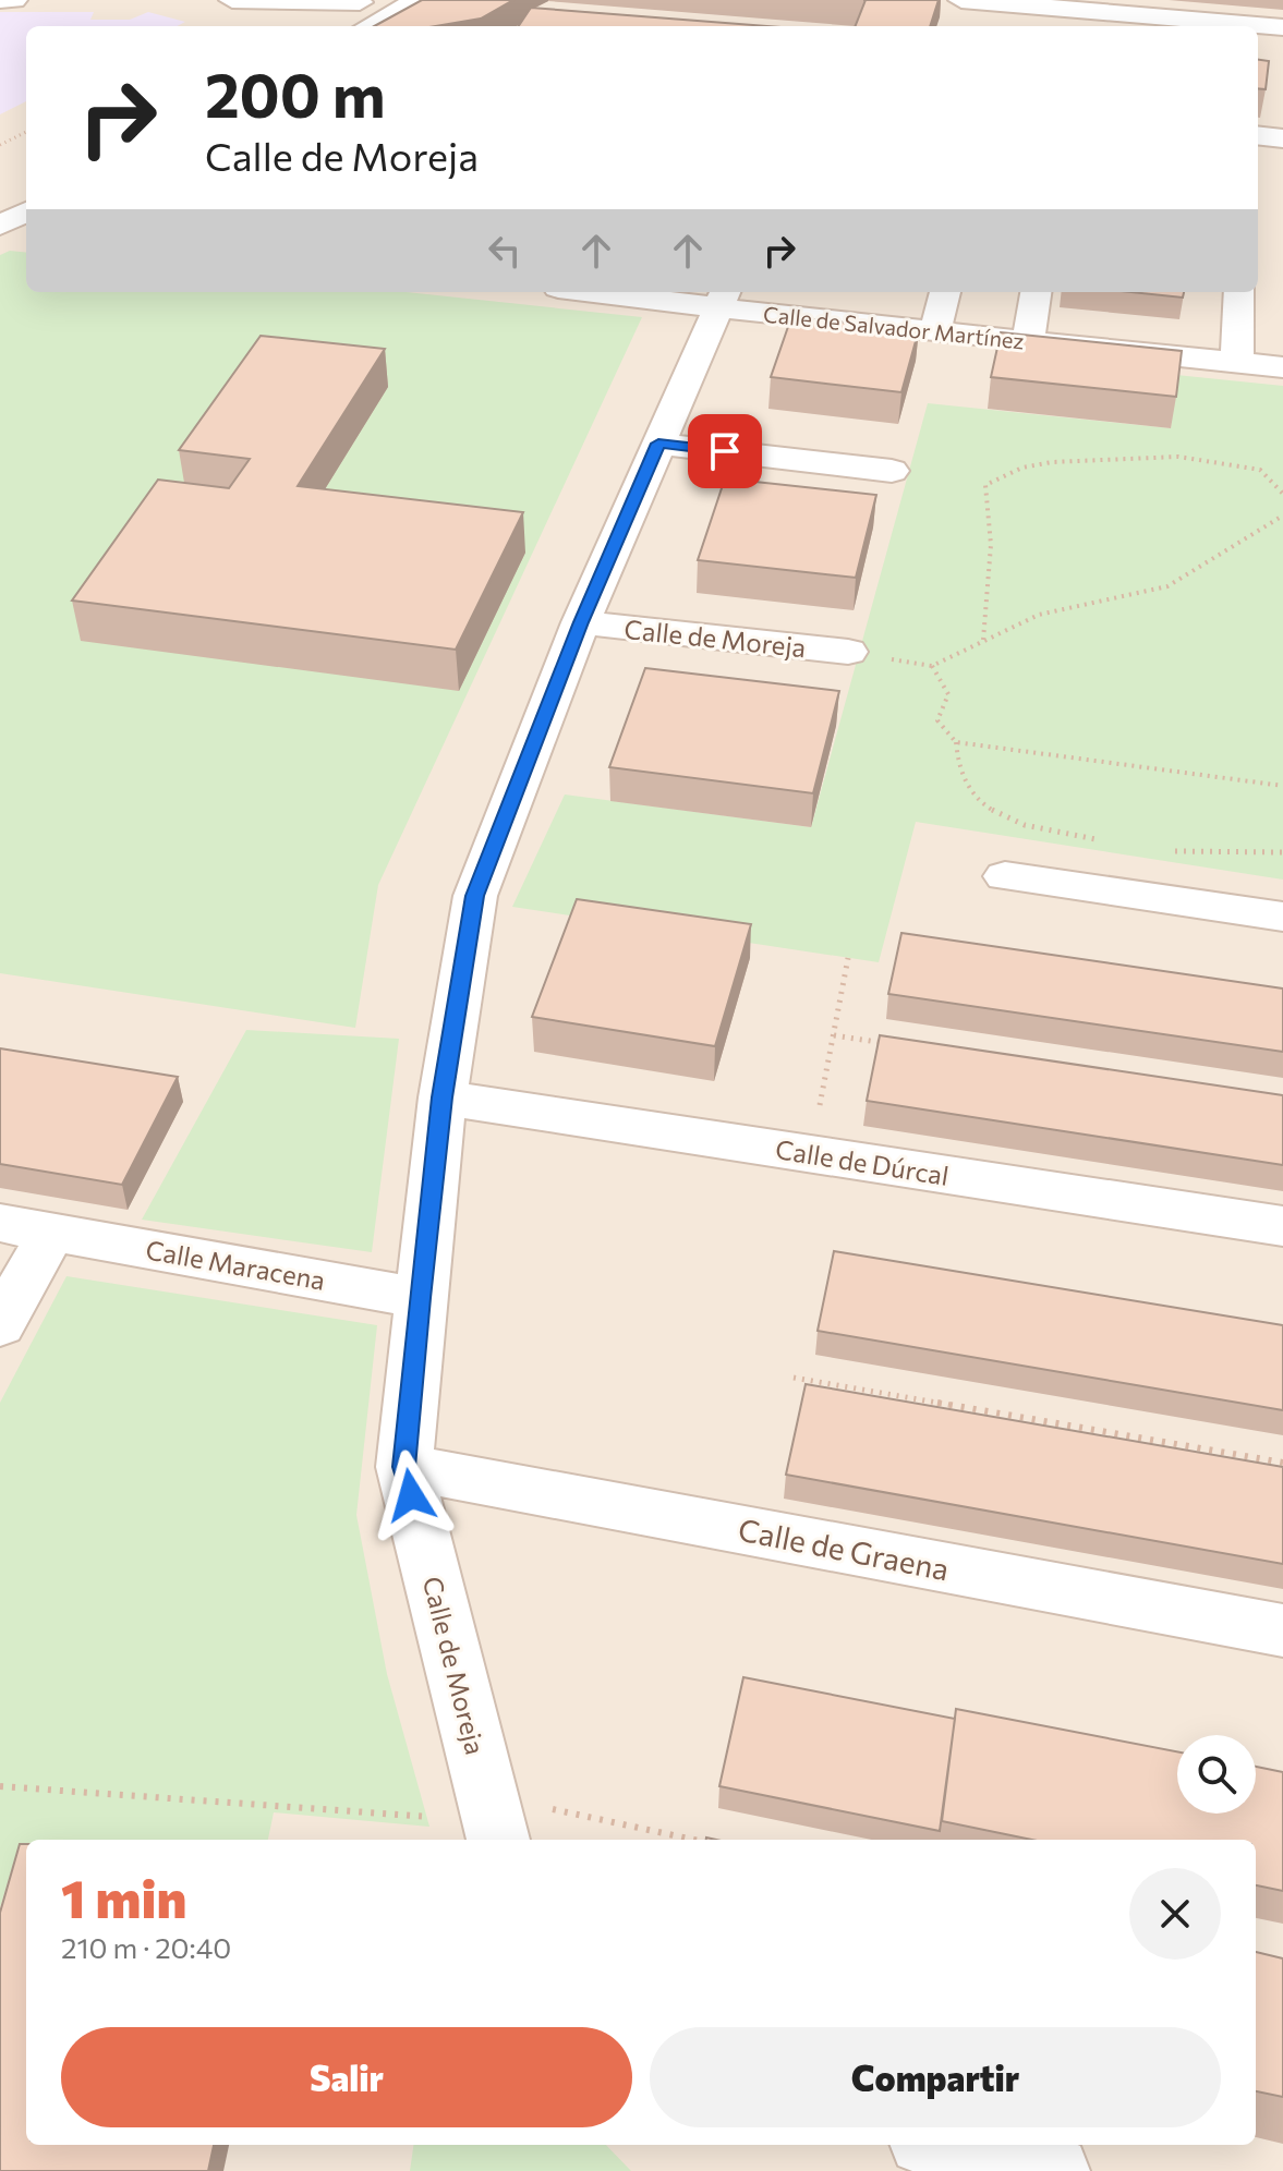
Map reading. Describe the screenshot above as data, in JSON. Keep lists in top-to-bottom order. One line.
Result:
{"streets":{"street":["Calle de Salvador Martínez","Calle de Moreja","Calle de Dúrcal","Calle Maracena","Calle de Graena"]},"crossings":[["Calle de Salvador Martínez","Calle de Moreja"],["Calle de Moreja","Calle de Dúrcal"],["Calle de Moreja","Calle Maracena"],["Calle de Moreja","Calle de Graena"]],"page":{"turn":["200 m","Calle de Moreja"],"heading":["1 min","210 m · 20:40"],"buttons":["Salir","Compartir"]}}
